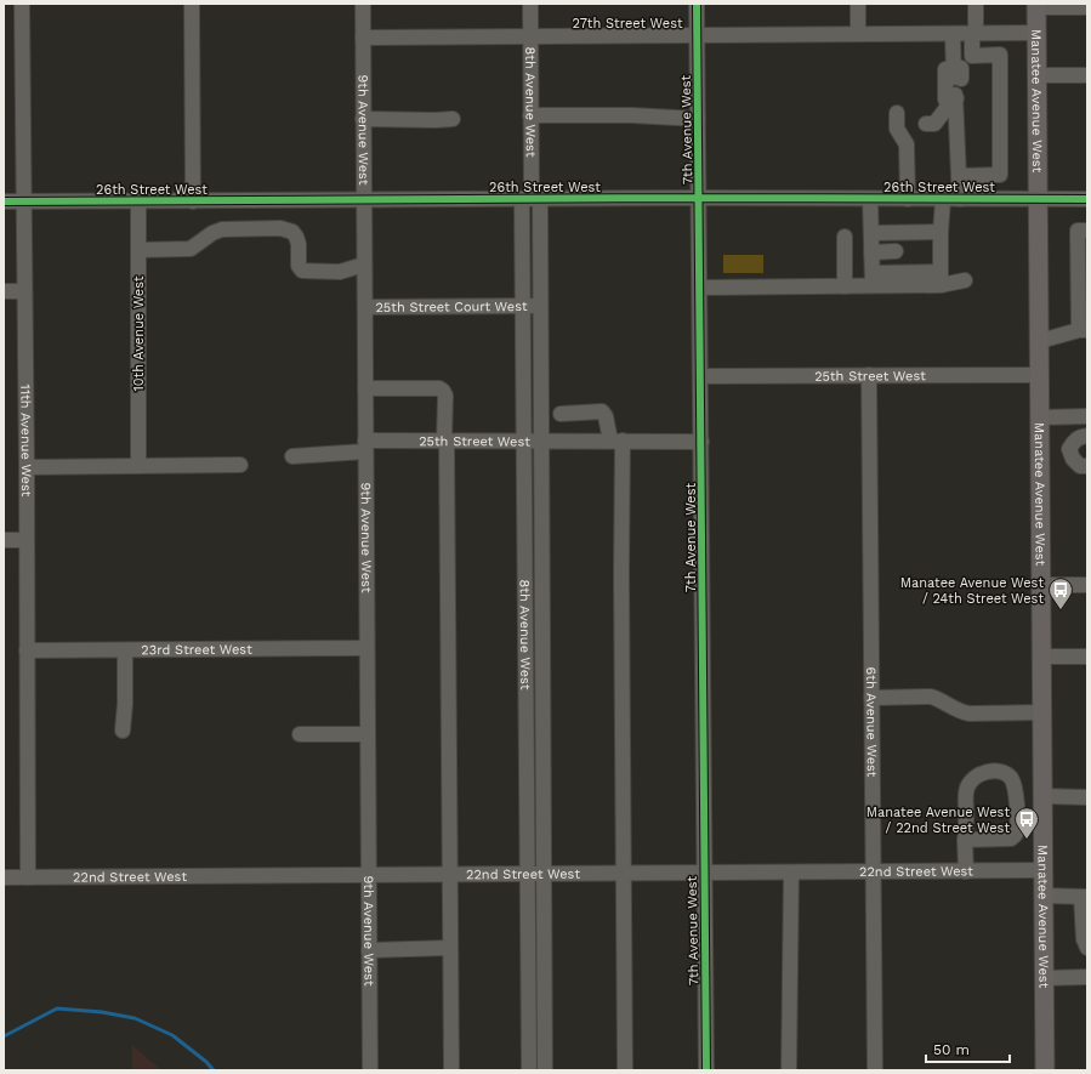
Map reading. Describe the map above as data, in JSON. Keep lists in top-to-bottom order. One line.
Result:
{"streets":{"main road":["Manatee Avenue West"],"street":["27th Street West","8th Avenue West","9th Avenue West","7th Avenue West","26th Street West","25th Street Court West","10th Avenue West","25th Street West","11th Avenue West","23rd Street West","6th Avenue West","22nd Street West"]},"crossings":[["27th Street West","Manatee Avenue West"],["27th Street West","8th Avenue West"],["27th Street West","9th Avenue West"],["27th Street West","7th Avenue West"],["Manatee Avenue West","26th Street West"],["Manatee Avenue West","25th Street West"],["Manatee Avenue West","22nd Street West"],["8th Avenue West","26th Street West"],["8th Avenue West","25th Street Court West"],["8th Avenue West","25th Street West"],["8th Avenue West","22nd Street West"],["9th Avenue West","26th Street West"],["9th Avenue West","25th Street Court West"],["9th Avenue West","25th Street West"],["9th Avenue West","23rd Street West"],["9th Avenue West","22nd Street West"],["7th Avenue West","26th Street West"],["7th Avenue West","25th Street West"],["7th Avenue West","22nd Street West"],["26th Street West","10th Avenue West"],["26th Street West","11th Avenue West"],["25th Street West","6th Avenue West"],["11th Avenue West","23rd Street West"],["11th Avenue West","22nd Street West"],["6th Avenue West","22nd Street West"]],"places":{"bus stop":["Manatee Avenue West / 24th Street West","Manatee Avenue West / 22nd Street West"]},"scale_bar":"50 m"}
